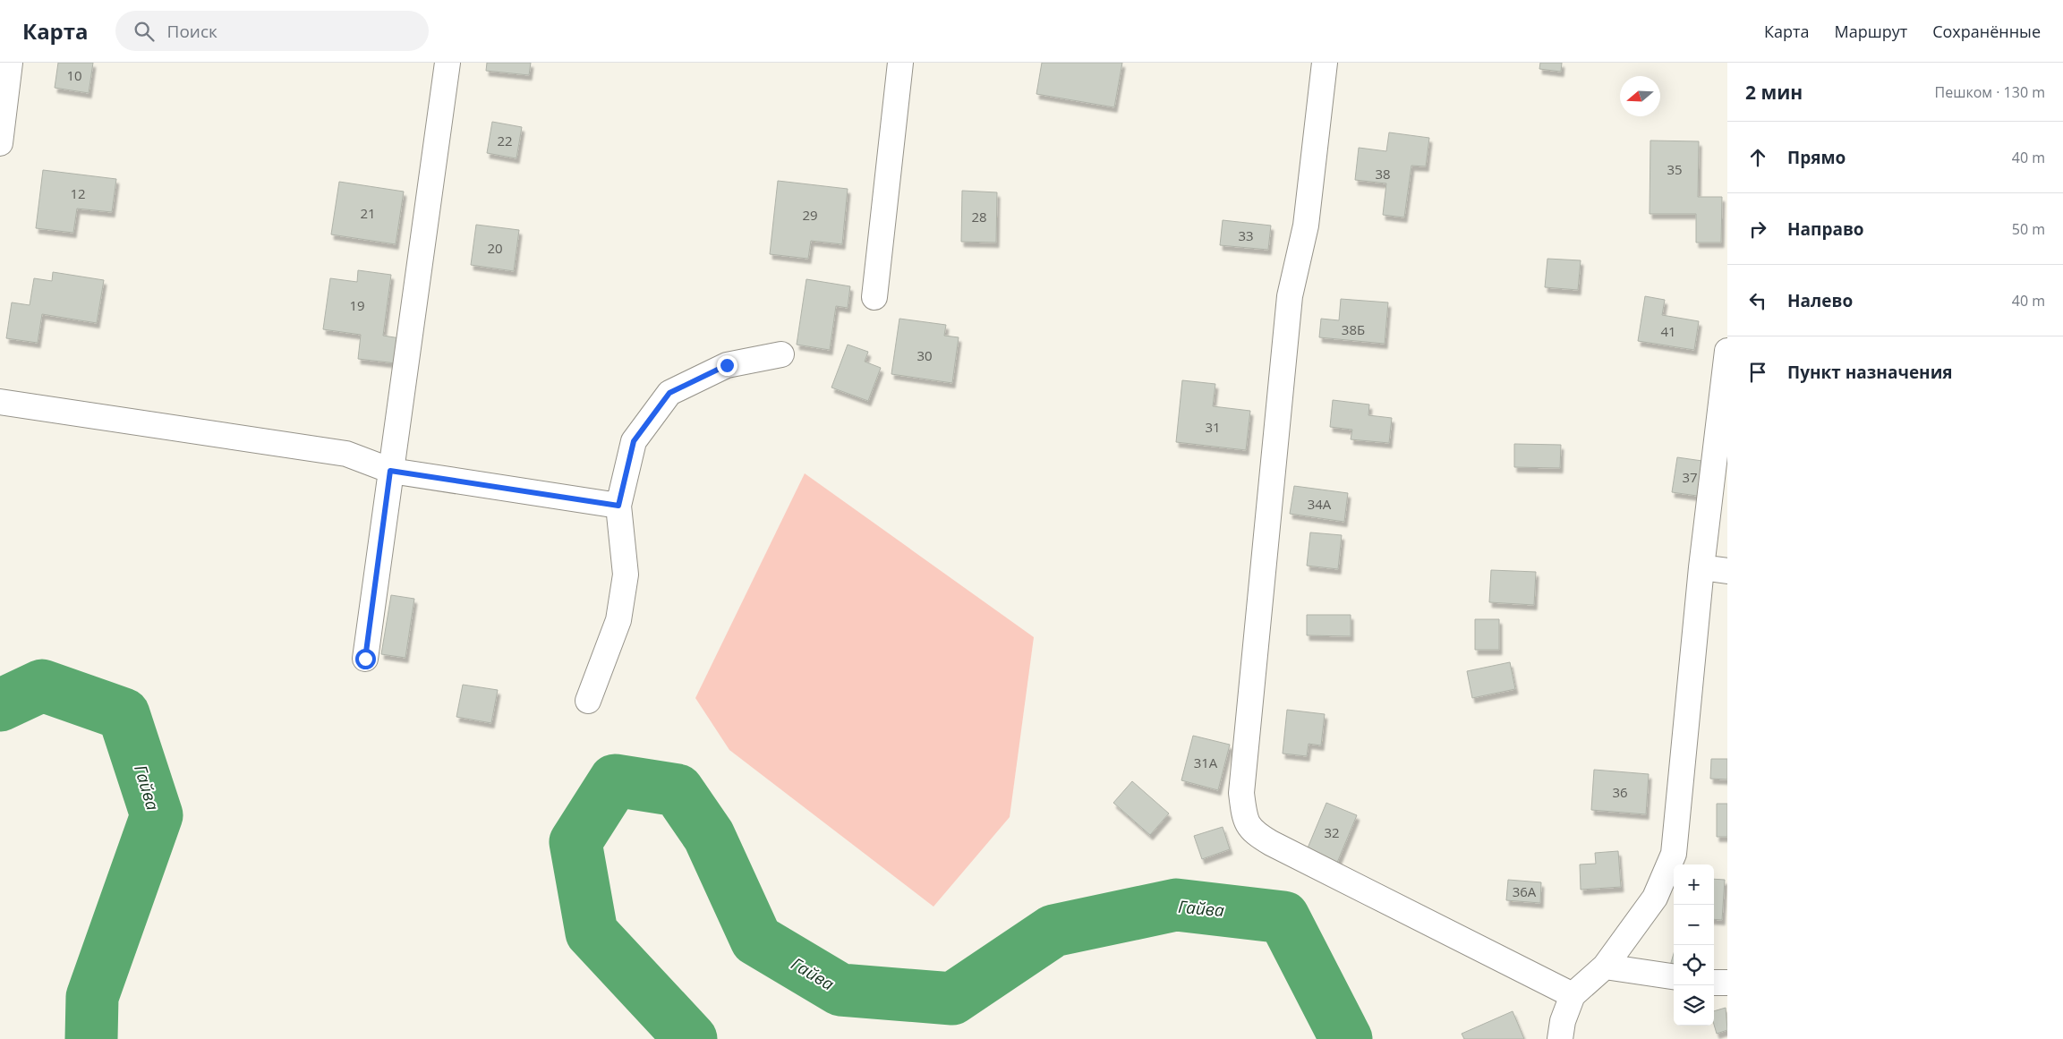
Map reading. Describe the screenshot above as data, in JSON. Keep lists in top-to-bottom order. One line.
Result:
{"water":["Гайва"],"house_numbers":["10","22","35","38","12","21","29","28","33","20","19","38Б","41","30","31","37","34А","31А","36","32","36А"],"north":"left","page":{"header":"Карта","search":"Поиск","nav":["Карта","Маршрут","Сохранённые"],"heading":["2 мин","Пешком · 130 m"],"list":[["Прямо","40 m"],["Направо","50 m"],["Налево","40 m"],"Пункт назначения"],"map_buttons":["+","−"]}}
